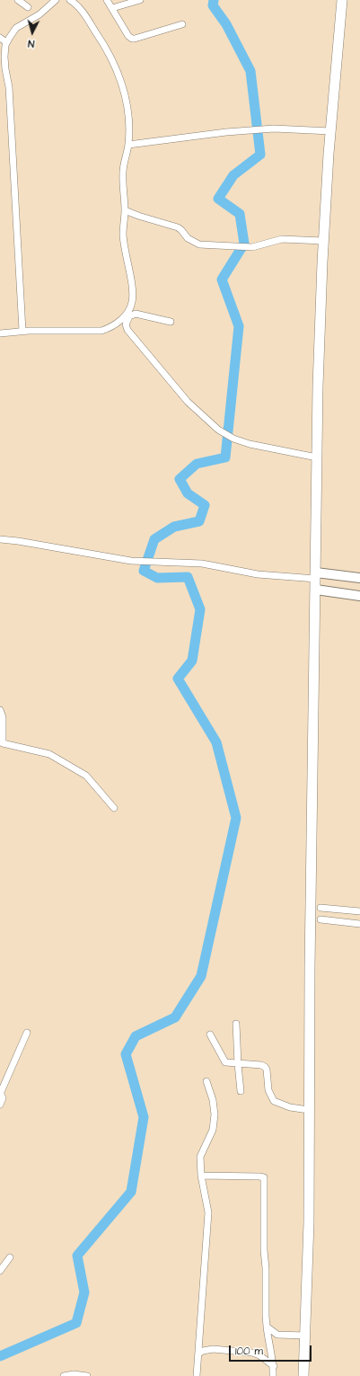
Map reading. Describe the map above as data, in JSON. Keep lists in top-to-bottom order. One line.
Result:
{"scale_bar":"100 m","north":"bottom"}
